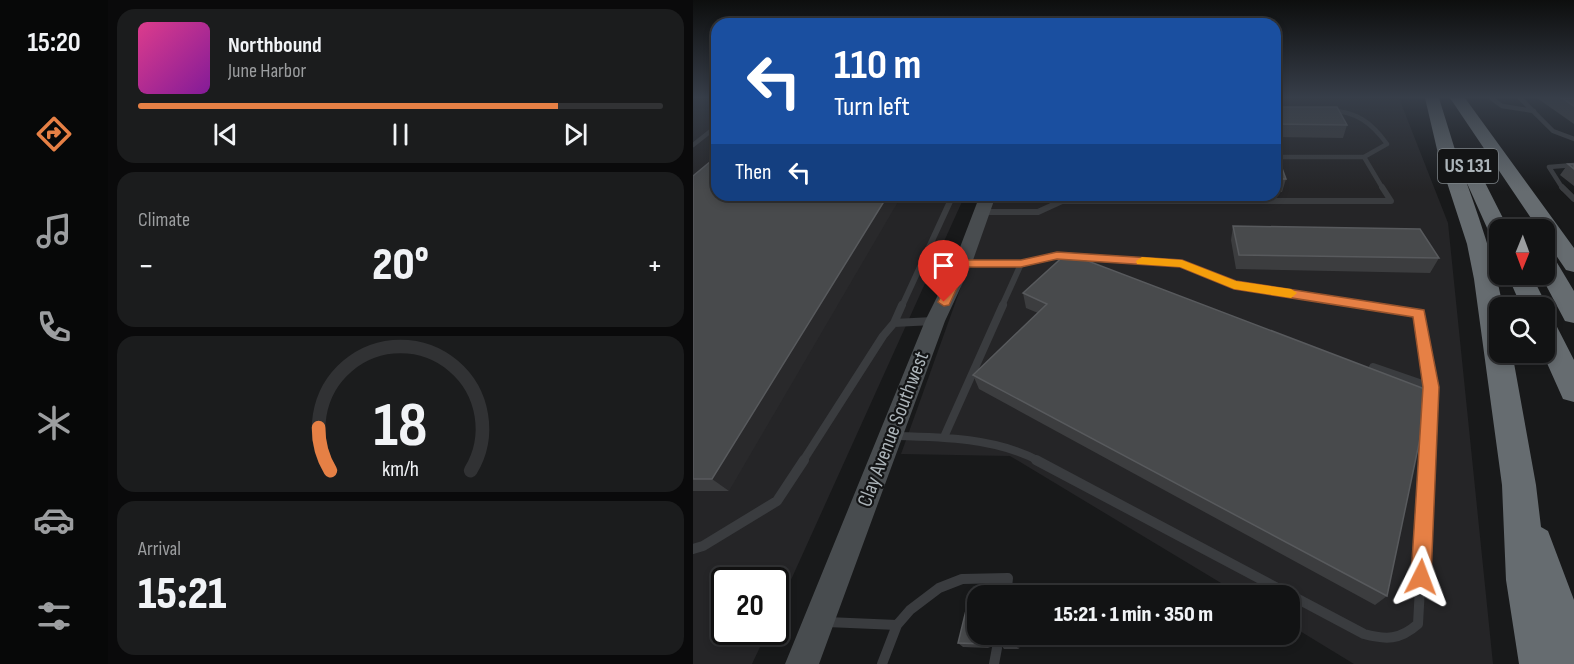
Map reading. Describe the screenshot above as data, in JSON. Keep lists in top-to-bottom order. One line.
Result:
{"streets":{"highway":["US 131"],"street":["Clay Avenue Southwest"]},"north":"bottom","page":{"tabs":"15:20","turn":["110 m","Turn left"],"song":["Northbound","June Harbor"],"then":"Then","tile":["Climate",["Arrival","15:21"]],"heat":["−","20°","+"],"limit":"20","trip":"15:21 · 1 min · 350 m","gauge":["18","km/h"]}}
